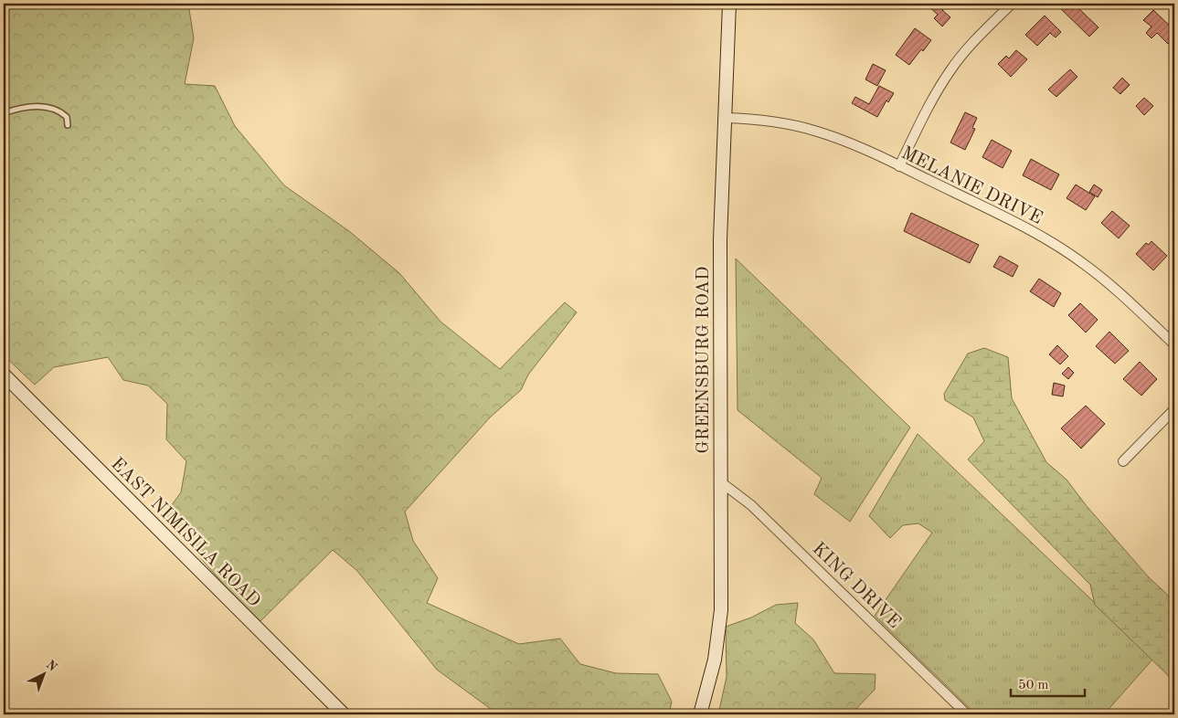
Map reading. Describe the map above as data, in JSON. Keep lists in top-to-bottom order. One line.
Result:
{"streets":{"main road":["GREENSBURG ROAD","EAST NIMISILA ROAD"],"street":["MELANIE DRIVE","KING DRIVE"]},"crossings":[["MELANIE DRIVE","GREENSBURG ROAD"],["GREENSBURG ROAD","KING DRIVE"]],"scale_bar":"50 m","north":"top right"}
